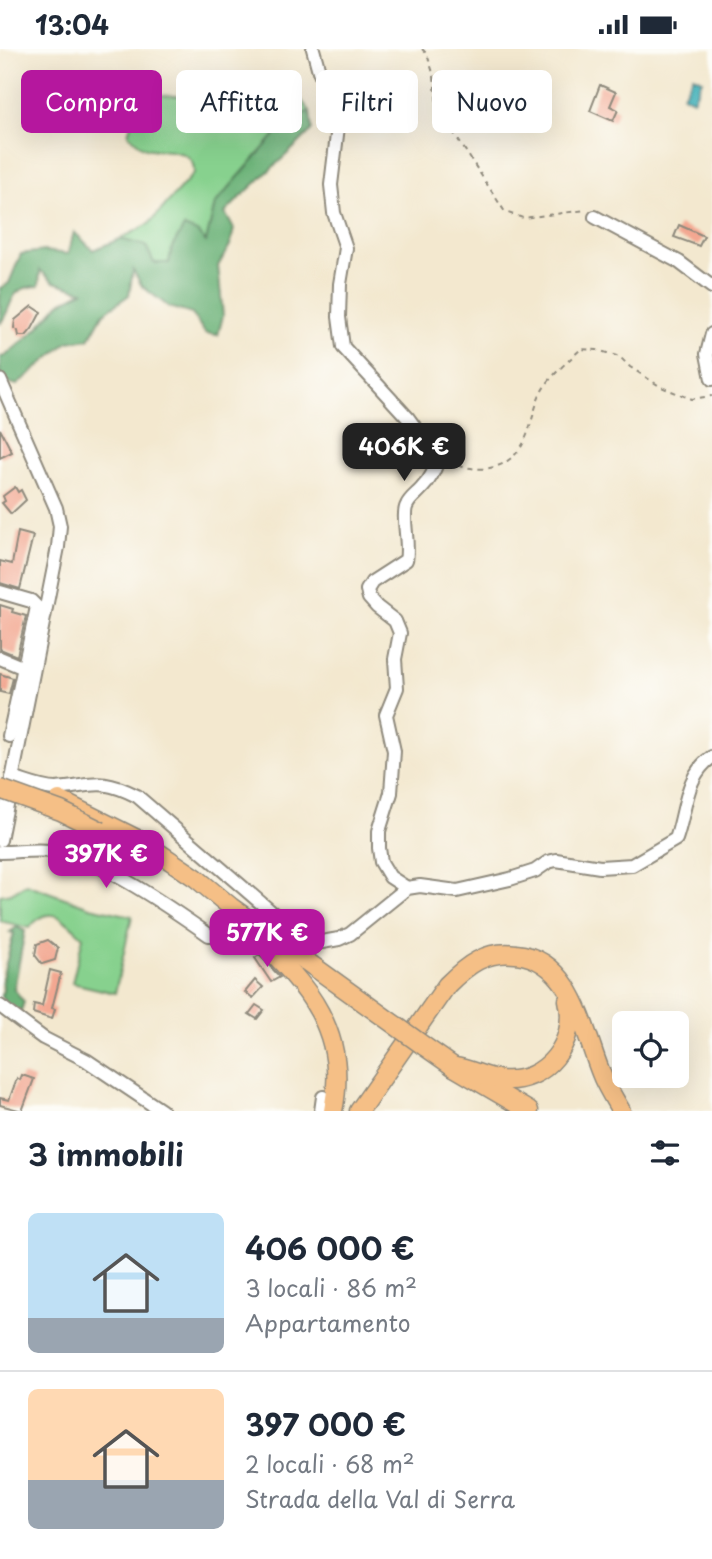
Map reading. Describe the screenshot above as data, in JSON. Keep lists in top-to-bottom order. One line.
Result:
{"page":{"status":"13:04","chip":["Compra","Affitta","Filtri","Nuovo"],"price":["406K €","397K €","577K €"],"heading":"3 immobili","list":[{"name":"406 000 €","note":"3 locali · 86 m² · Appartamento"},{"name":"397 000 €","note":"2 locali · 68 m² · Strada della Val di Serra"}]}}
